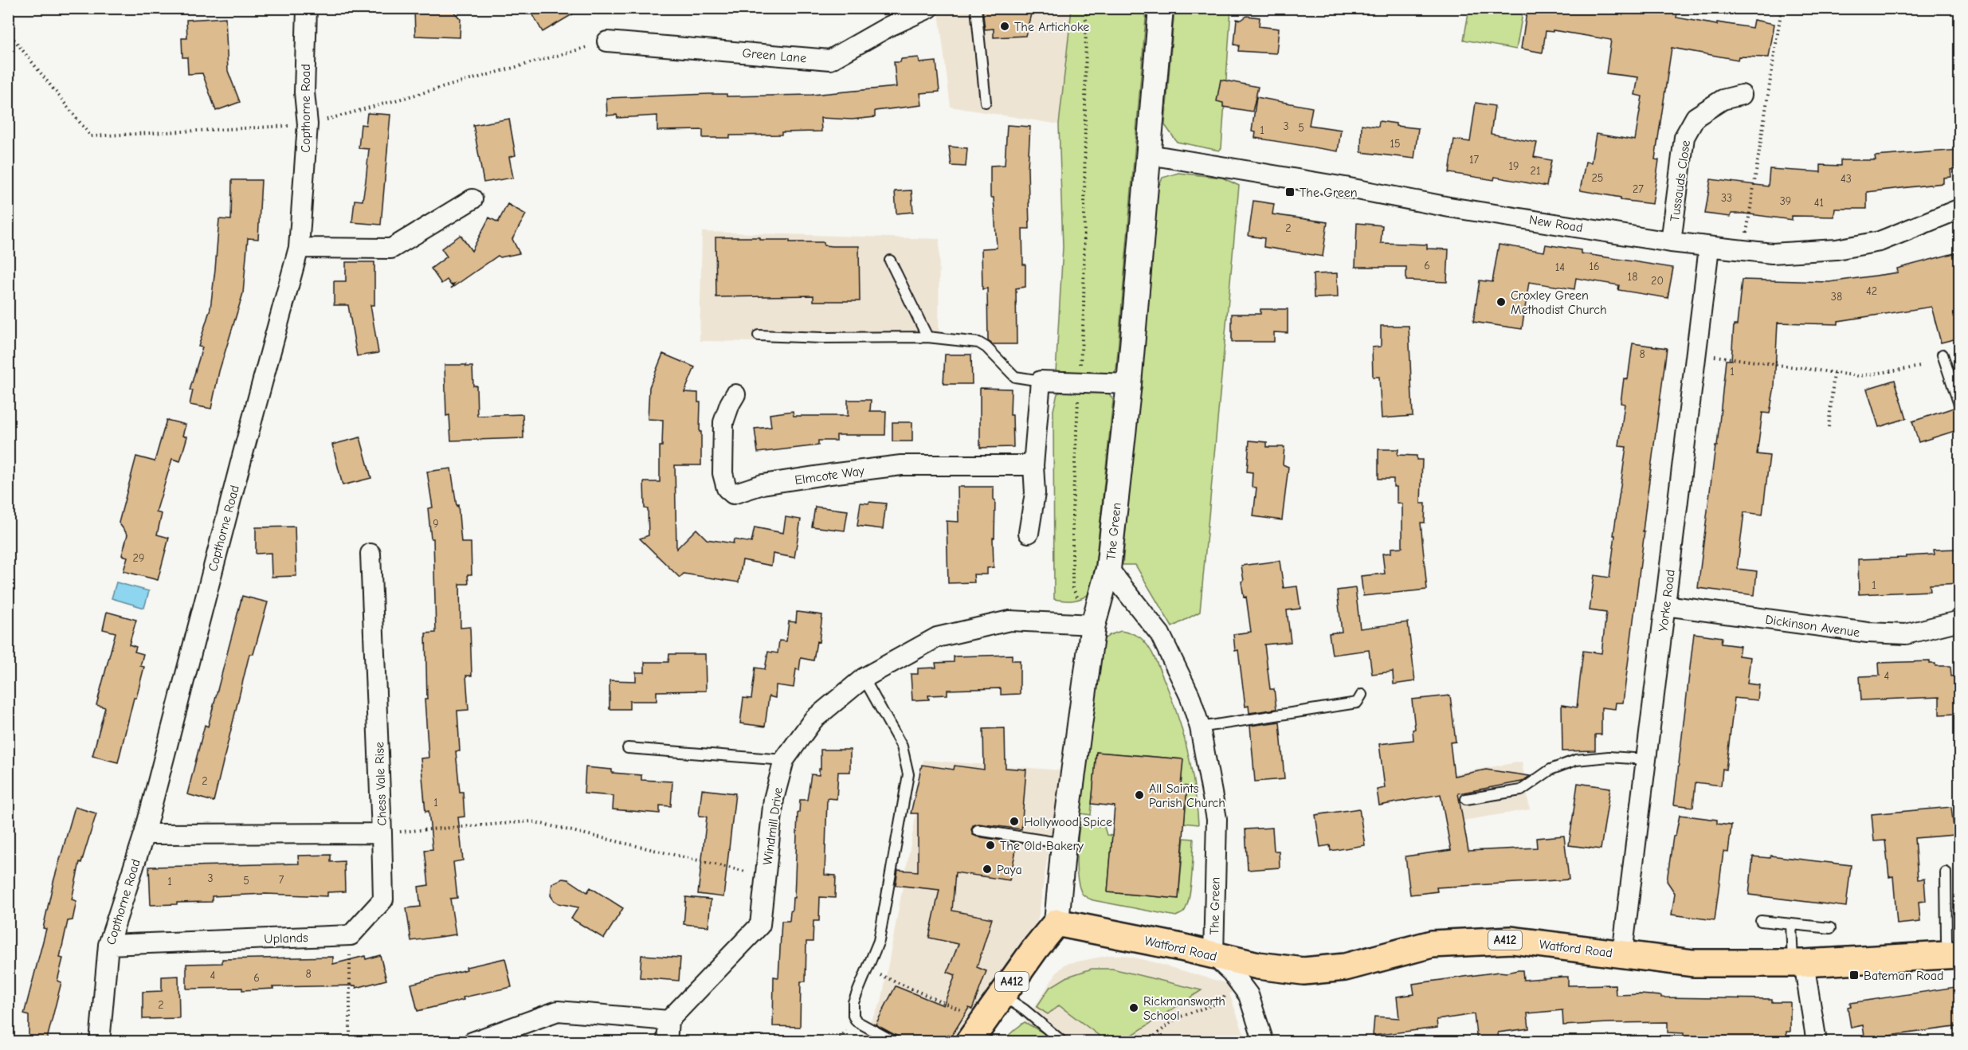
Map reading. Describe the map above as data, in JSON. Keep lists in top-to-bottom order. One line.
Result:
{"streets":{"main road":["A412","Watford Road"],"street":["Green Lane","Copthorne Road","Tussauds Close","New Road","Elmcote Way","The Green","Yorke Road","Dickinson Avenue","Chess Vale Rise","Windmill Drive","Uplands"]},"crossings":[["Copthorne Road","Chess Vale Rise"],["Copthorne Road","Uplands"],["Tussauds Close","New Road"],["New Road","The Green"],["New Road","Yorke Road"],["The Green","Windmill Drive"],["The Green","A412"],["The Green","Watford Road"],["Yorke Road","Dickinson Avenue"],["Yorke Road","Watford Road"],["A412","Watford Road"]],"places":{"other":["The Artichoke","Croxley Green Methodist Church","All Saints Parish Church","Hollywood Spice","The Old Bakery","Paya","Rickmansworth School"],"transit":["The Green","Bateman Road"]},"house_numbers":["3","5","1","15","17","19","21","25","43","27","33","39","41","2","6","16","14","18","20","42","38","8","1","9","29","1","4","2","1","3","7","5","1","8","4","6","2"]}
